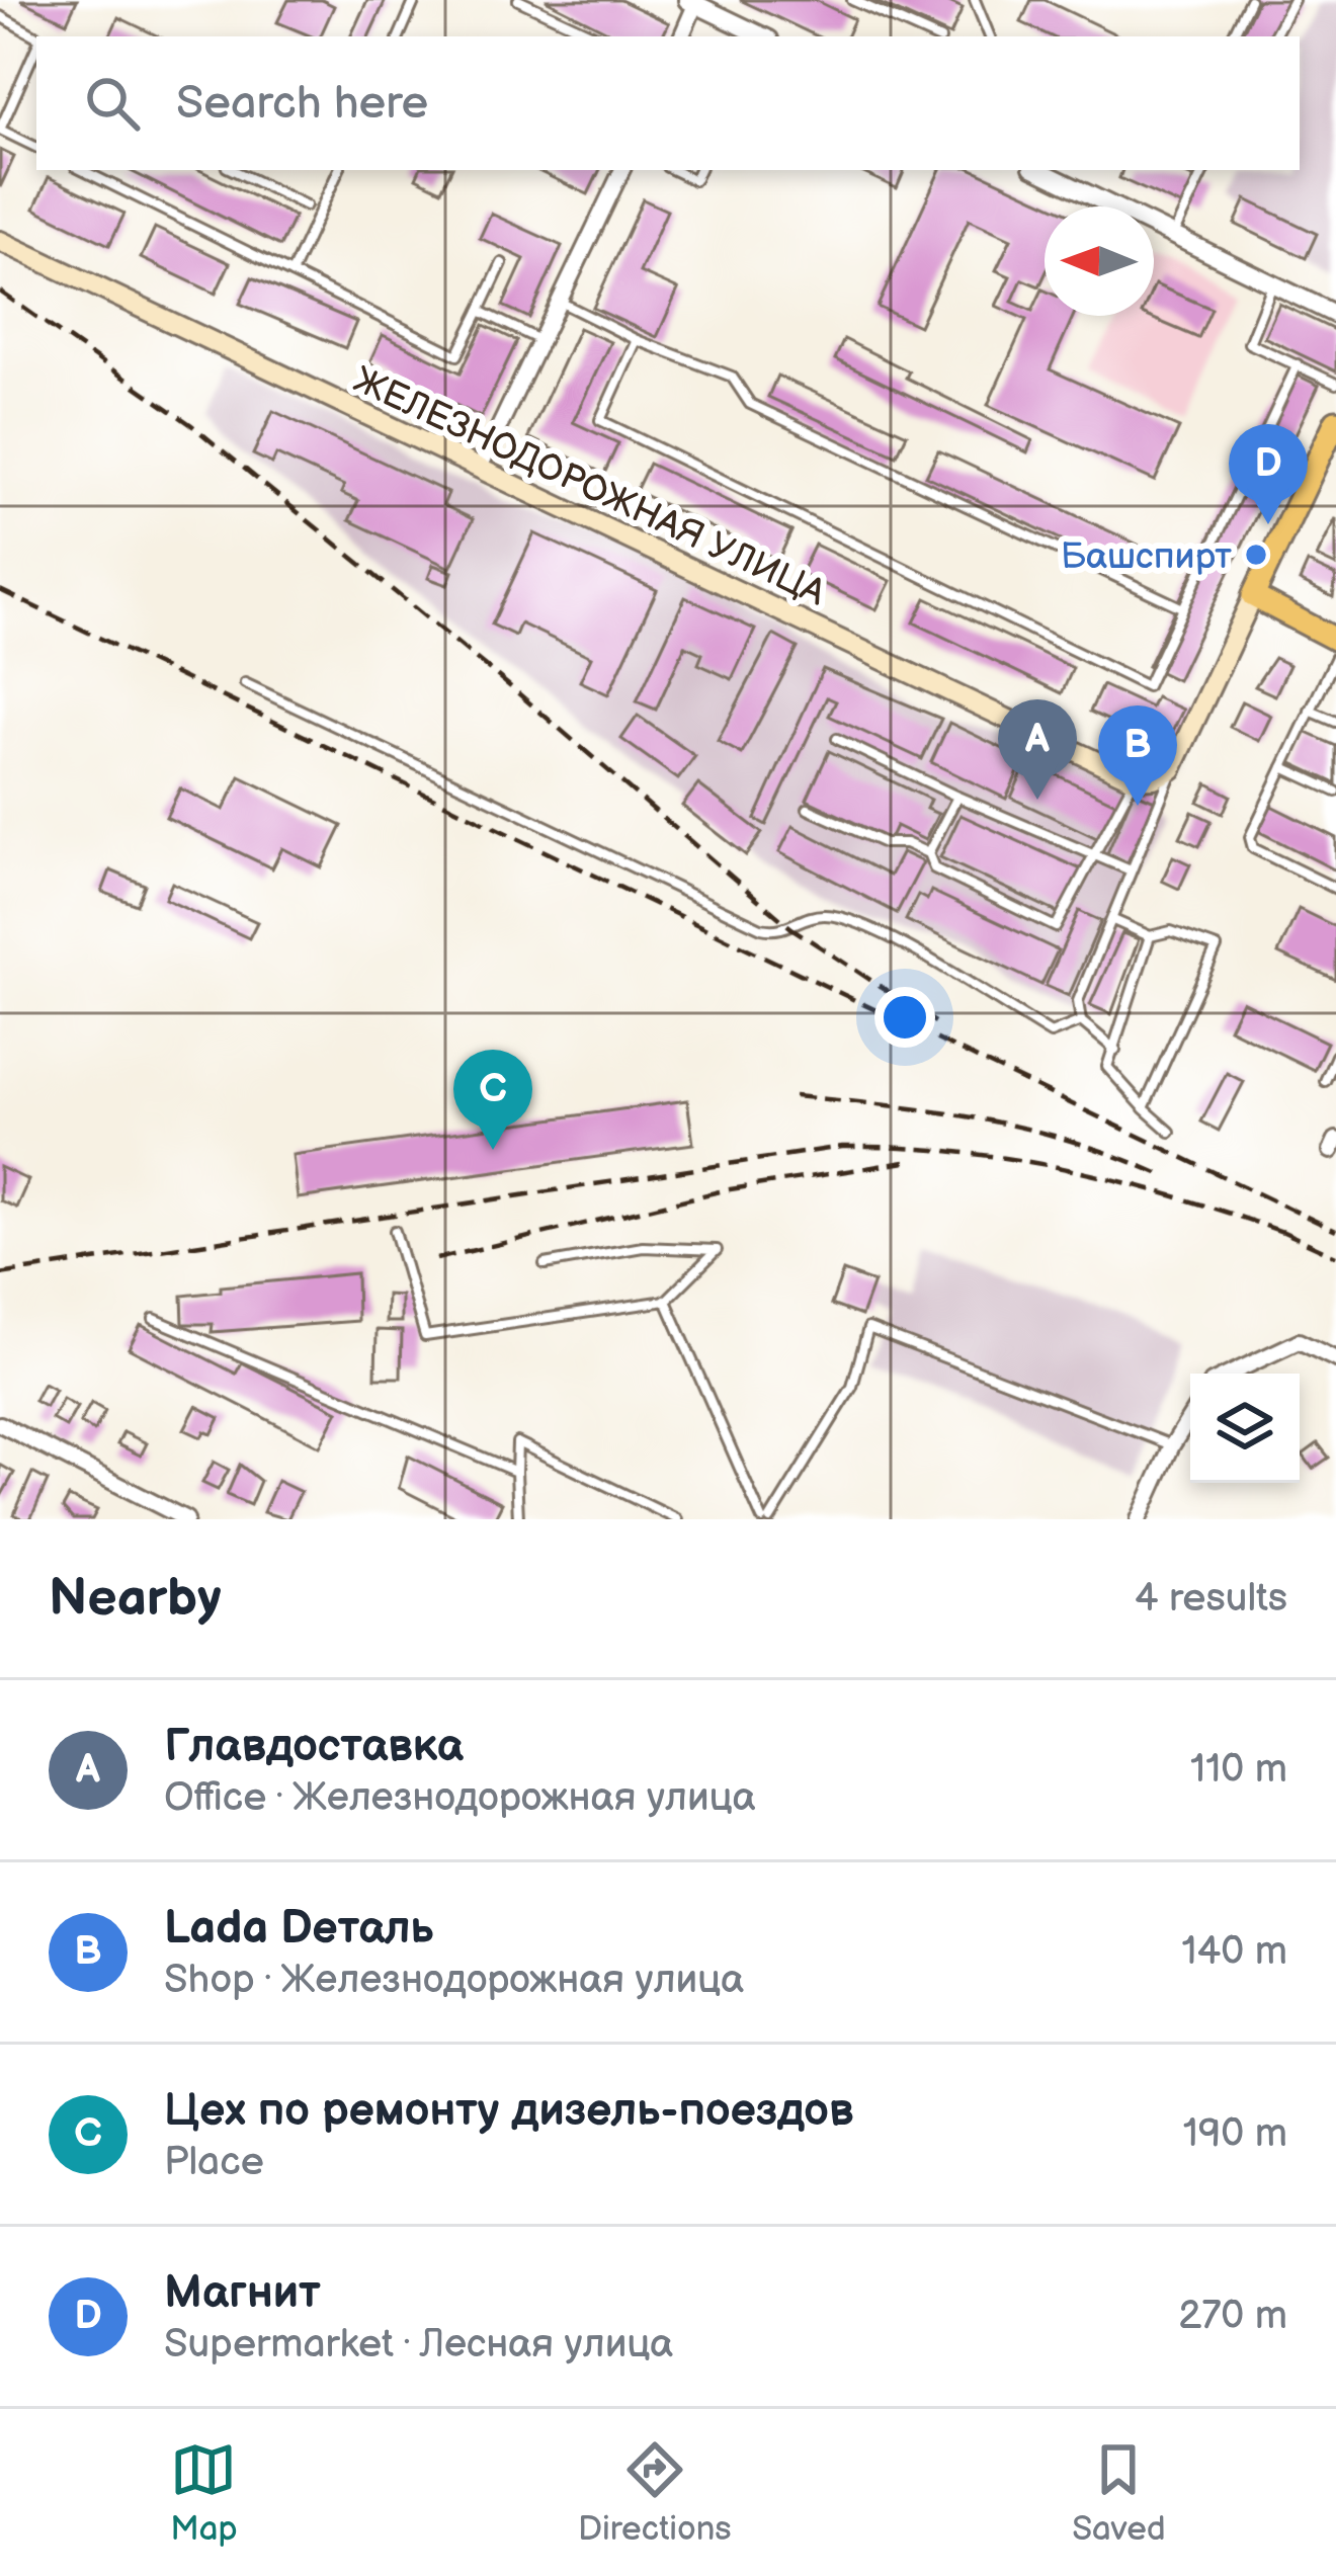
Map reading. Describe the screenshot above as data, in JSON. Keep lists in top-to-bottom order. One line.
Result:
{"streets":{"main road":["ЖЕЛЕЗНОДОРОЖНАЯ УЛИЦА"]},"places":["Башспирт"],"north":"left","page":{"search":"Search here","pins":["D","A","B","C"],"heading":["Nearby","4 results"],"list":[{"mark":"A","name":"Главдоставка","note":"Office · Железнодорожная улица","value":"110 m"},{"mark":"B","name":"Lada Dеталь","note":"Shop · Железнодорожная улица","value":"140 m"},{"mark":"C","name":"Цех по ремонту дизель-поездов","note":"Place","value":"190 m"},{"mark":"D","name":"Магнит","note":"Supermarket · Лесная улица","value":"270 m"}],"nav":["Map","Directions","Saved"]}}
